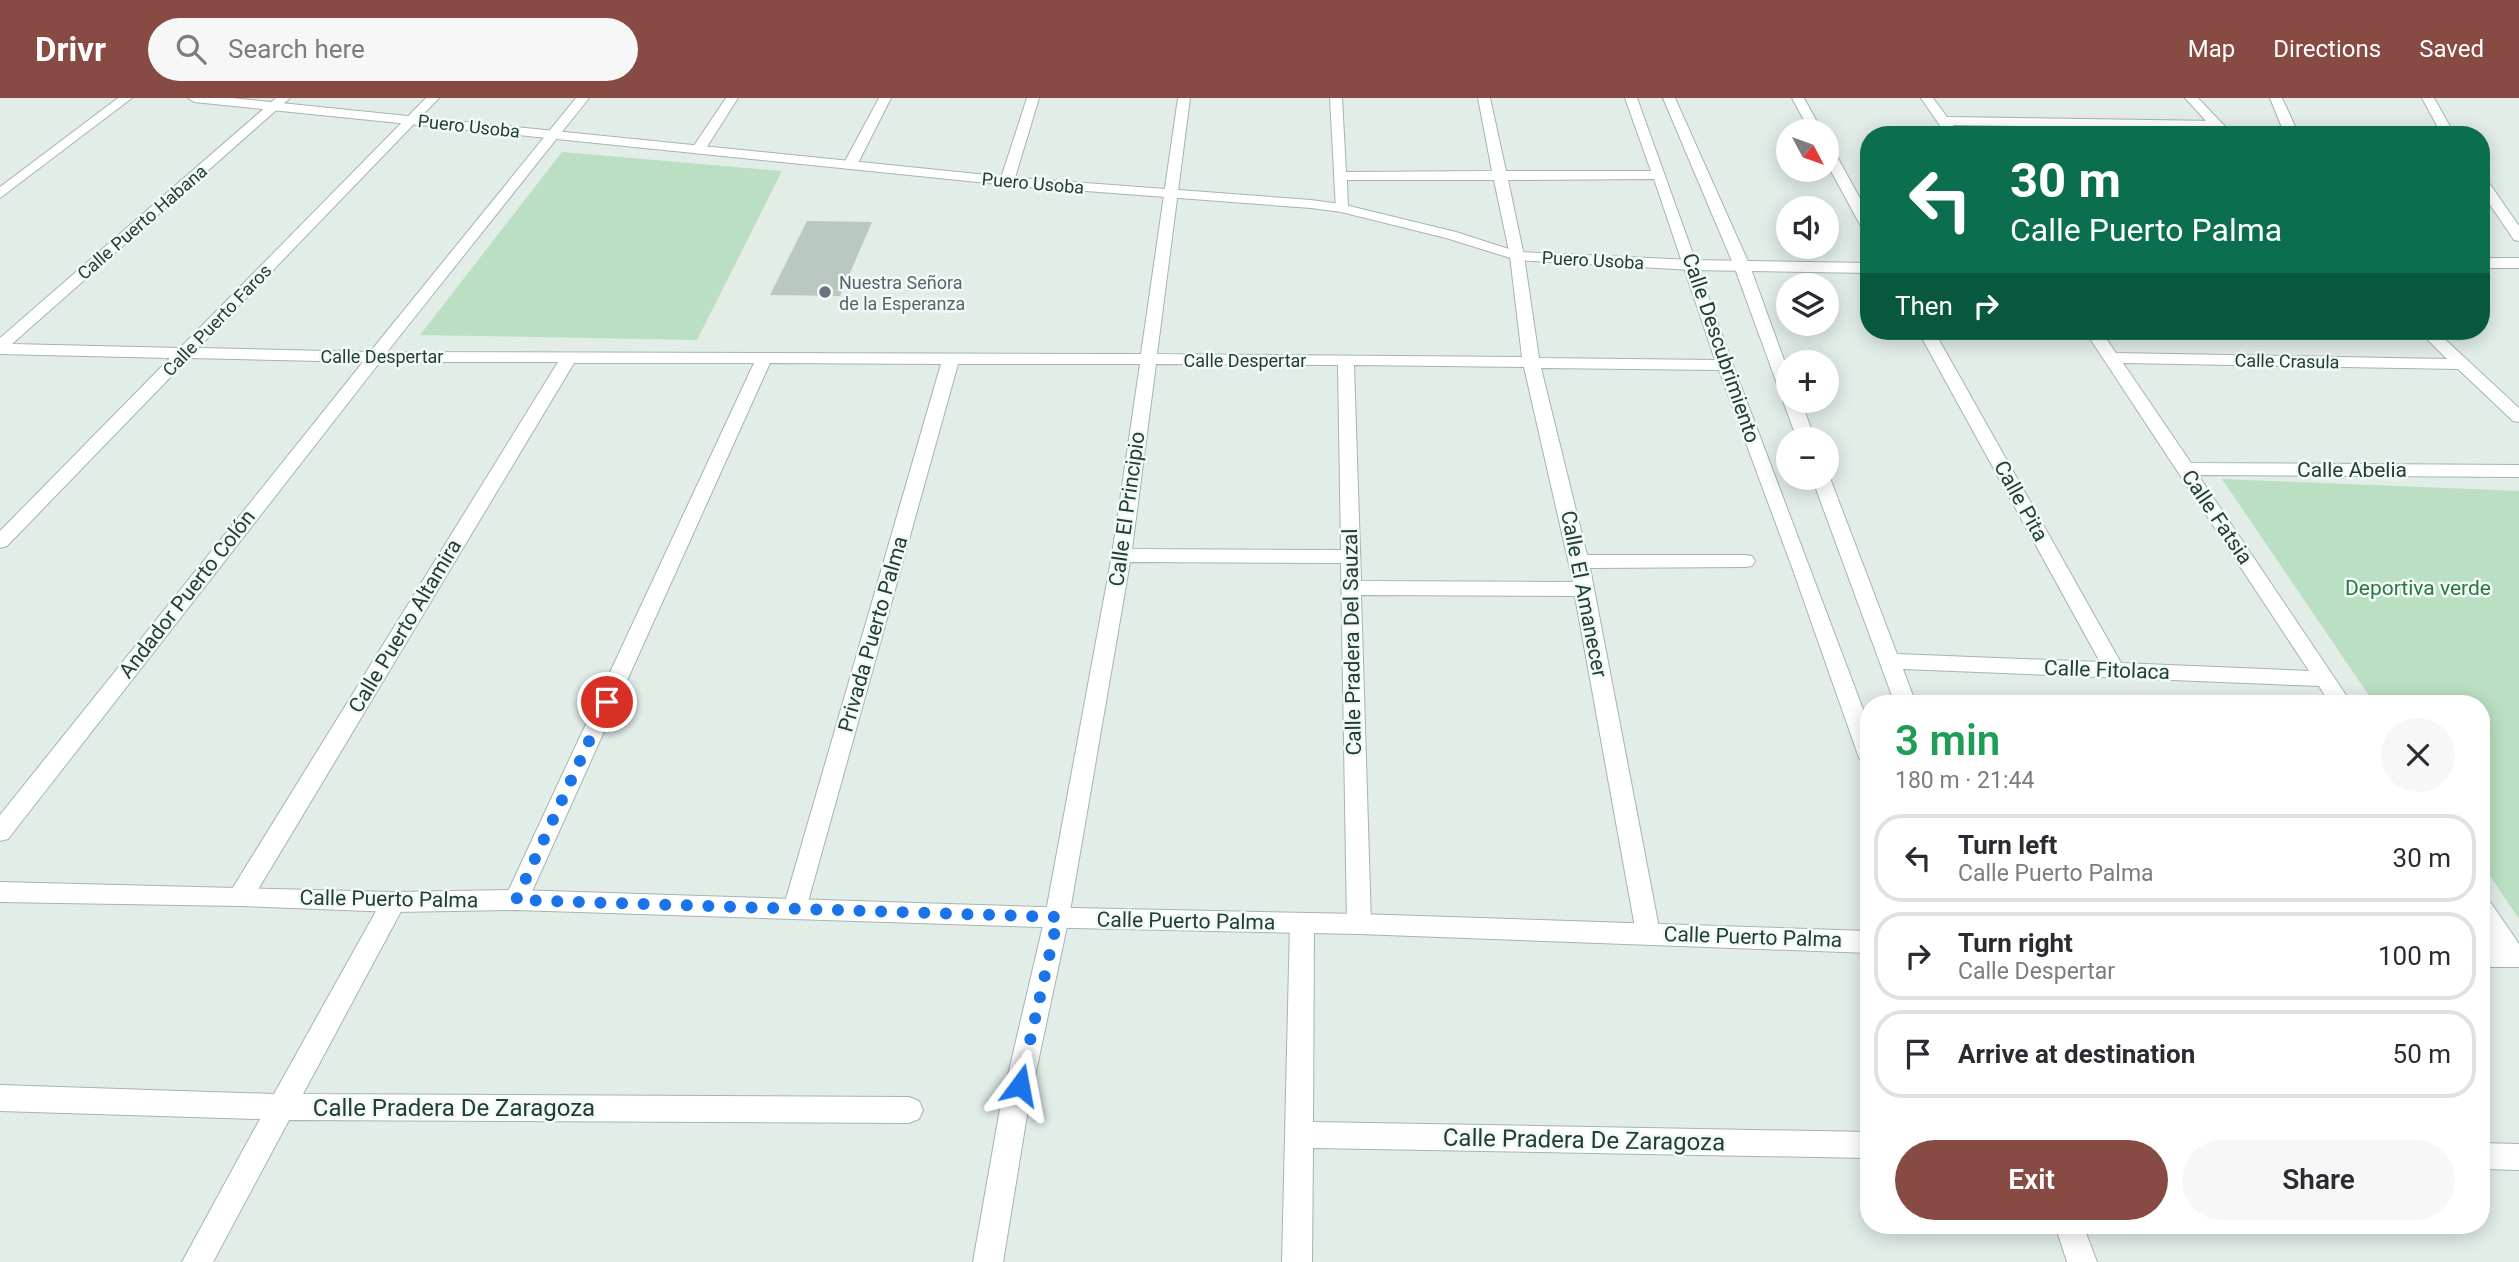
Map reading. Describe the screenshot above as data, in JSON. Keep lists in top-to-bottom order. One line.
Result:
{"streets":{"street":["Puero Usoba","Calle Puerto Habana","Calle Puerto Faros","Calle Descubrimiento","Calle Despertar","Calle Crasula","Calle Abelia","Calle Pita","Calle El Principio","Calle Fatsia","Andador Puerto Colón","Calle El Amanecer","Calle Puerto Altamira","Privada Puerto Palma","Calle Pradera Del Sauzal","Calle Fitolaca","Calle Puerto Palma","Calle Pradera De Zaragoza"]},"crossings":[["Puero Usoba","Calle Puerto Habana"],["Puero Usoba","Calle Puerto Faros"],["Puero Usoba","Calle Descubrimiento"],["Puero Usoba","Calle El Principio"],["Puero Usoba","Andador Puerto Colón"],["Puero Usoba","Calle El Amanecer"],["Calle Puerto Habana","Calle Despertar"],["Calle Puerto Faros","Calle Despertar"],["Calle Descubrimiento","Calle Despertar"],["Calle Despertar","Calle El Principio"],["Calle Despertar","Andador Puerto Colón"],["Calle Despertar","Calle El Amanecer"],["Calle Despertar","Calle Puerto Altamira"],["Calle Despertar","Privada Puerto Palma"],["Calle Despertar","Calle Pradera Del Sauzal"],["Calle Crasula","Calle Fatsia"],["Calle Abelia","Calle Fatsia"],["Calle Pita","Calle Fitolaca"],["Calle El Principio","Calle Puerto Palma"],["Calle Fatsia","Calle Fitolaca"],["Calle El Amanecer","Calle Puerto Palma"],["Calle Puerto Altamira","Calle Puerto Palma"],["Privada Puerto Palma","Calle Puerto Palma"],["Calle Pradera Del Sauzal","Calle Puerto Palma"]],"parks":["Deportiva verde"],"places":["Nuestra Señora de la Esperanza"],"north":"bottom right","page":{"header":"Drivr","search":"Search here","nav":["Map","Directions","Saved"],"map_buttons":["+","−"],"turn":["30 m","Calle Puerto Palma"],"then":"Then","heading":["3 min","180 m · 21:44"],"list":[{"name":"Turn left","note":"Calle Puerto Palma","value":"30 m"},{"name":"Turn right","note":"Calle Despertar","value":"100 m"},{"name":"Arrive at destination","value":"50 m"}],"buttons":["Exit","Share"]}}
